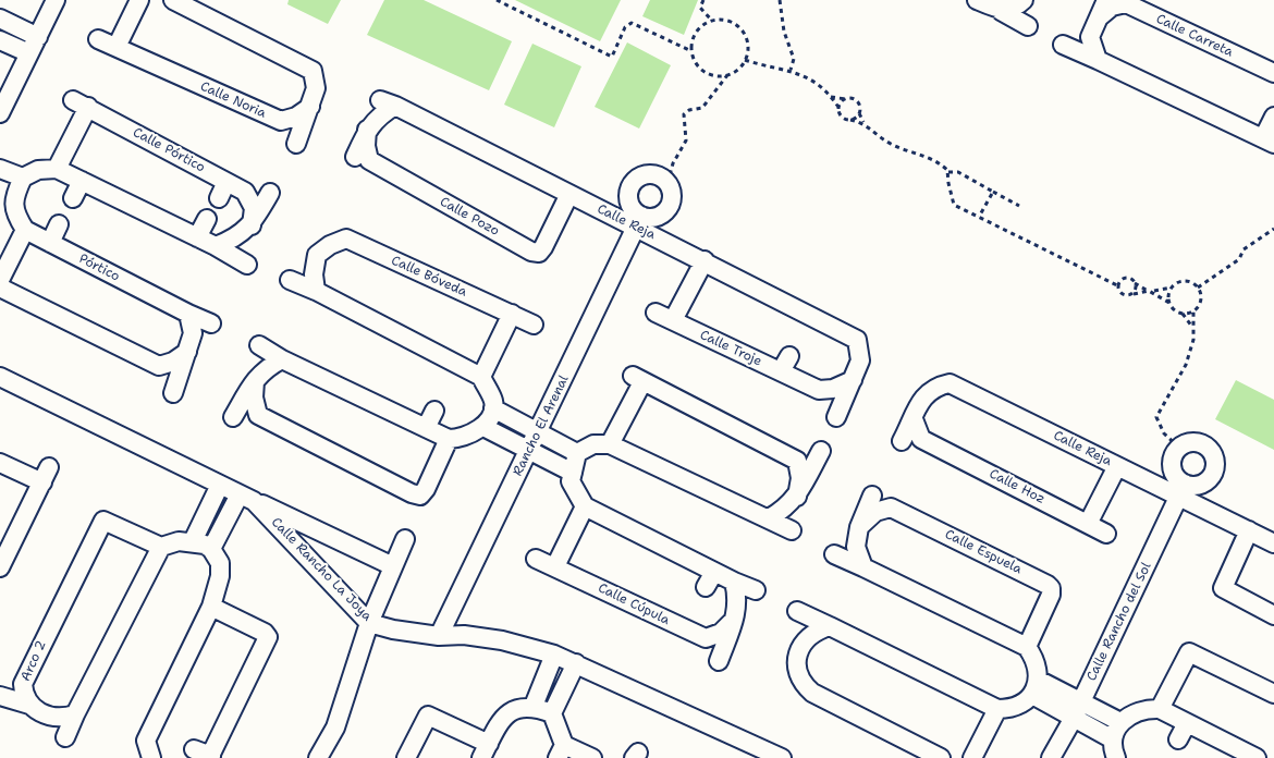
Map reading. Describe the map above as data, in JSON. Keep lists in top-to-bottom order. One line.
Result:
{"streets":{"street":["Calle Carreta","Calle Noria","Calle Pórtico","Calle Pozo","Calle Reja","Pórtico","Calle Bóveda","Calle Troje","Rancho El Arenal","Calle Hoz","Calle Espuela","Calle Rancho La Joya","Calle Cúpula","Calle Rancho del Sol","Arco 2"]},"crossings":[["Calle Pozo","Calle Reja"],["Calle Reja","Calle Troje"],["Calle Reja","Rancho El Arenal"],["Calle Reja","Calle Hoz"],["Calle Reja","Calle Rancho del Sol"],["Rancho El Arenal","Calle Rancho La Joya"]]}
